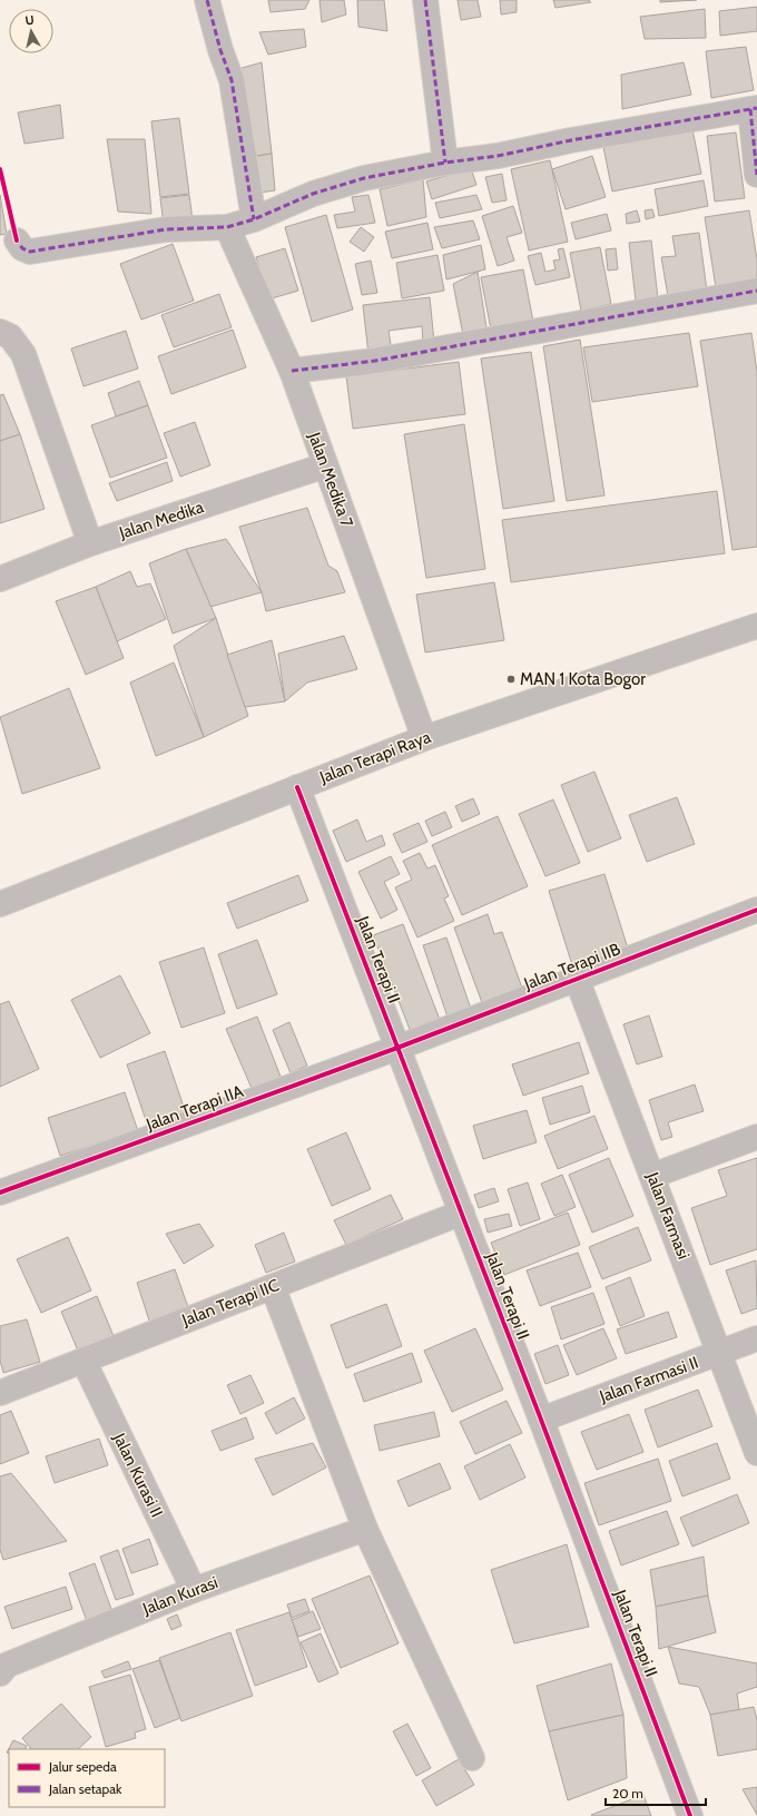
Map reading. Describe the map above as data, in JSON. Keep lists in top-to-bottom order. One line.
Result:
{"streets":{"street":["Jalan Medika 7","Jalan Medika","Jalan Terapi Raya","Jalan Terapi II","Jalan Terapi IIB","Jalan Terapi IIA","Jalan Farmasi","Jalan Terapi IIC","Jalan Farmasi II","Jalan Kurasi II","Jalan Kurasi"]},"crossings":[["Jalan Medika 7","Jalan Medika"],["Jalan Medika 7","Jalan Terapi Raya"],["Jalan Terapi Raya","Jalan Terapi II"],["Jalan Terapi II","Jalan Terapi IIB"],["Jalan Terapi II","Jalan Terapi IIA"],["Jalan Terapi II","Jalan Terapi IIC"],["Jalan Terapi II","Jalan Farmasi II"],["Jalan Terapi IIB","Jalan Terapi IIA"],["Jalan Terapi IIB","Jalan Farmasi"],["Jalan Farmasi","Jalan Farmasi II"],["Jalan Terapi IIC","Jalan Kurasi II"],["Jalan Kurasi II","Jalan Kurasi"]],"places":["MAN 1 Kota Bogor"],"legend":["Jalur sepeda","Jalan setapak"],"scale_bar":"20 m","north":"top"}
